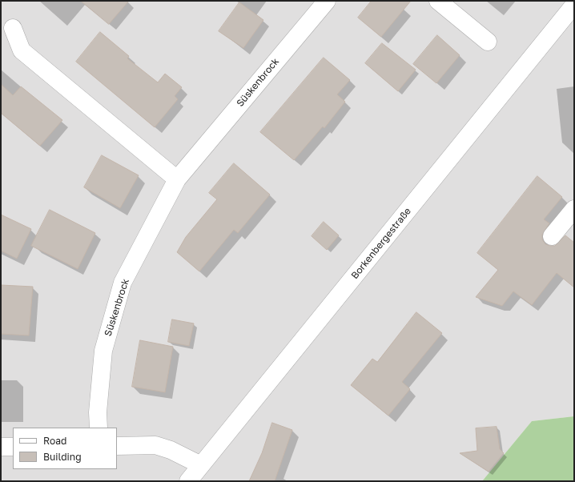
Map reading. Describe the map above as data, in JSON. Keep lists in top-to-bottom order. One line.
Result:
{"streets":{"street":["Süskenbrock","Borkenbergestraße"]},"legend":["Road","Building"]}
